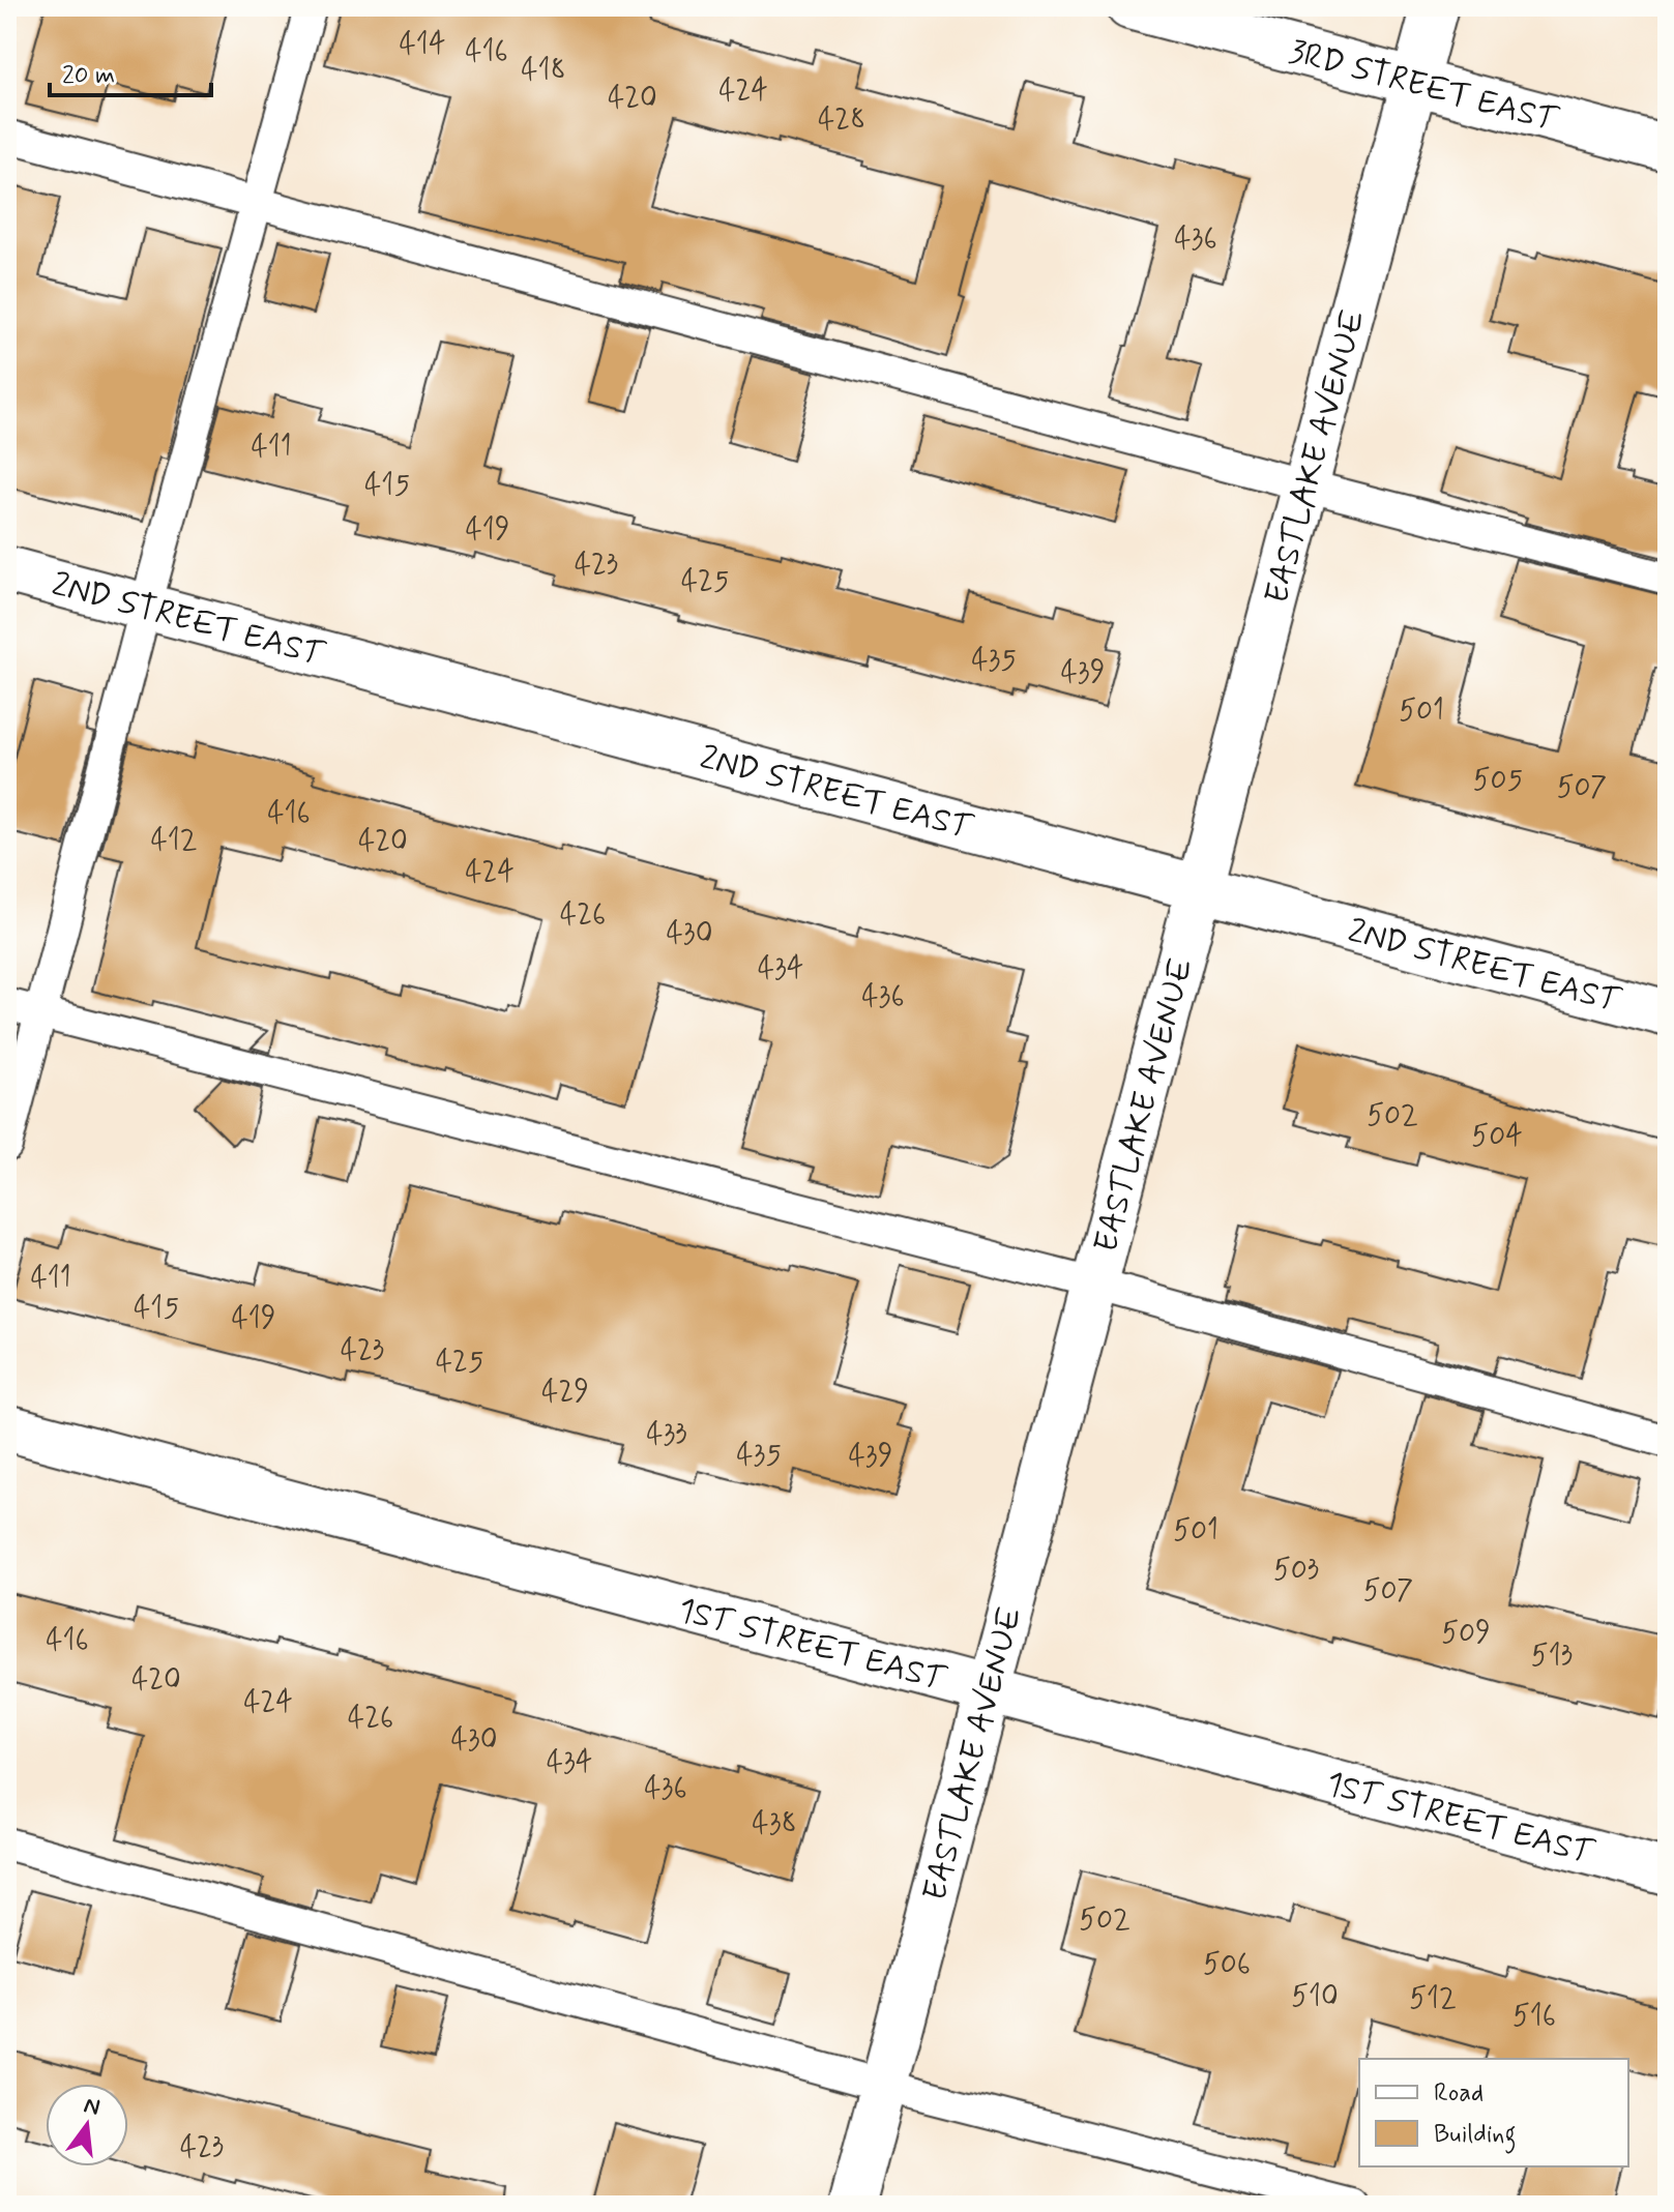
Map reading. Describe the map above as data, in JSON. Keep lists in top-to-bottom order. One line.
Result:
{"streets":{"street":["3RD STREET EAST","EASTLAKE AVENUE","2ND STREET EAST","1ST STREET EAST"]},"crossings":[["3RD STREET EAST","EASTLAKE AVENUE"],["EASTLAKE AVENUE","2ND STREET EAST"],["EASTLAKE AVENUE","1ST STREET EAST"]],"house_numbers":["414","416","418","424","420","428","436","411","415","419","423","425","435","439","501","505","507","416","412","420","424","426","430","434","436","502","504","411","415","419","423","425","429","433","435","439","501","503","507","509","416","513","420","424","426","430","434","436","438","502","506","510","512","516","423"],"legend":["Road","Building"],"scale_bar":"20 m","north":"top"}
